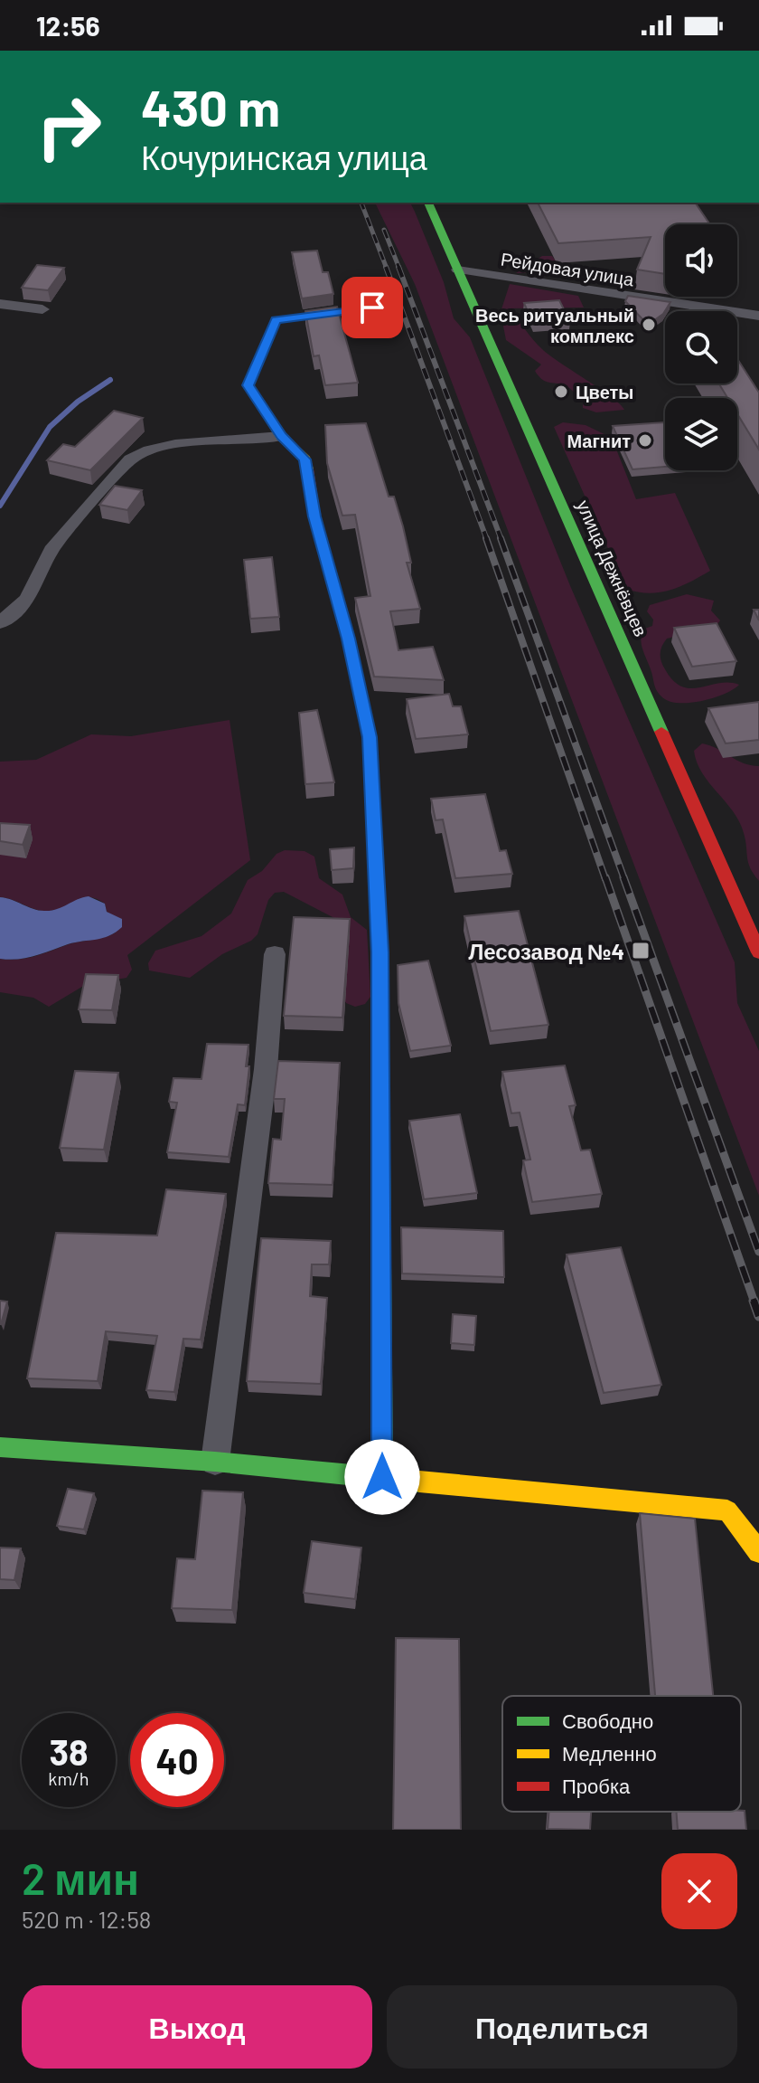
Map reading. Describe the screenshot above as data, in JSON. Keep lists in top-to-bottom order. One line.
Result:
{"streets":{"street":["Рейдовая улица","улица Дежнёвцев"]},"crossings":[["Рейдовая улица","улица Дежнёвцев"]],"places":{"other":["Весь ритуальный комплекс","Цветы","Магнит"],"transit":["Лесозавод №4"]},"legend":["Свободно","Медленно","Пробка"],"page":{"status":"12:56","turn":["430 m","Кочуринская улица"],"speed":"38 km/h","limit":"40","heading":["2 мин","520 m · 12:58"],"buttons":["Выход","Поделиться"]}}
